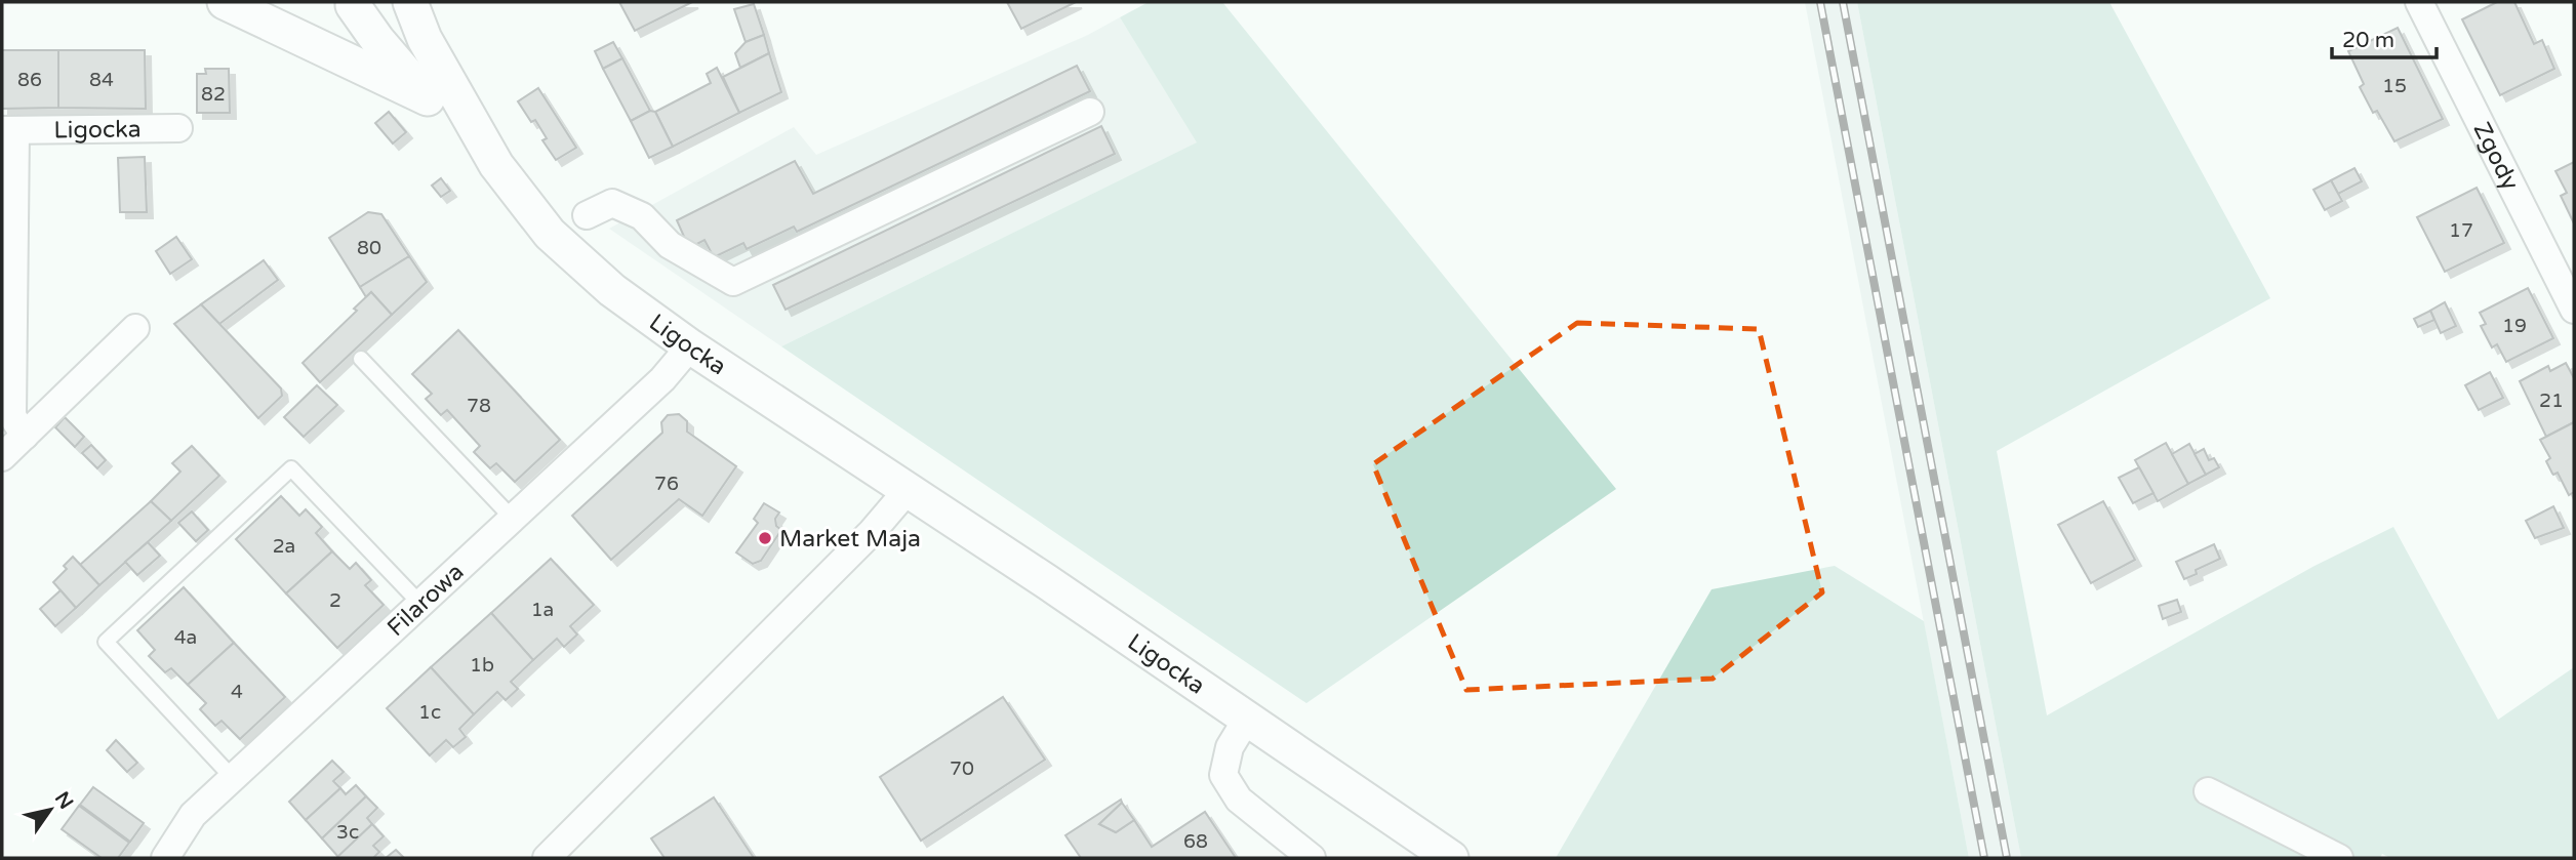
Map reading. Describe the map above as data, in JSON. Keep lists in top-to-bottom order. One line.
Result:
{"streets":{"street":["Ligocka","Zgody","Filarowa"]},"crossings":[["Ligocka","Filarowa"]],"places":["Market Maja"],"house_numbers":["86","84","15","82","17","80","19","21","78","76","2a","2","1a","4a","1b","4","1c","70","3c","68"],"scale_bar":"20 m","north":"top right"}
